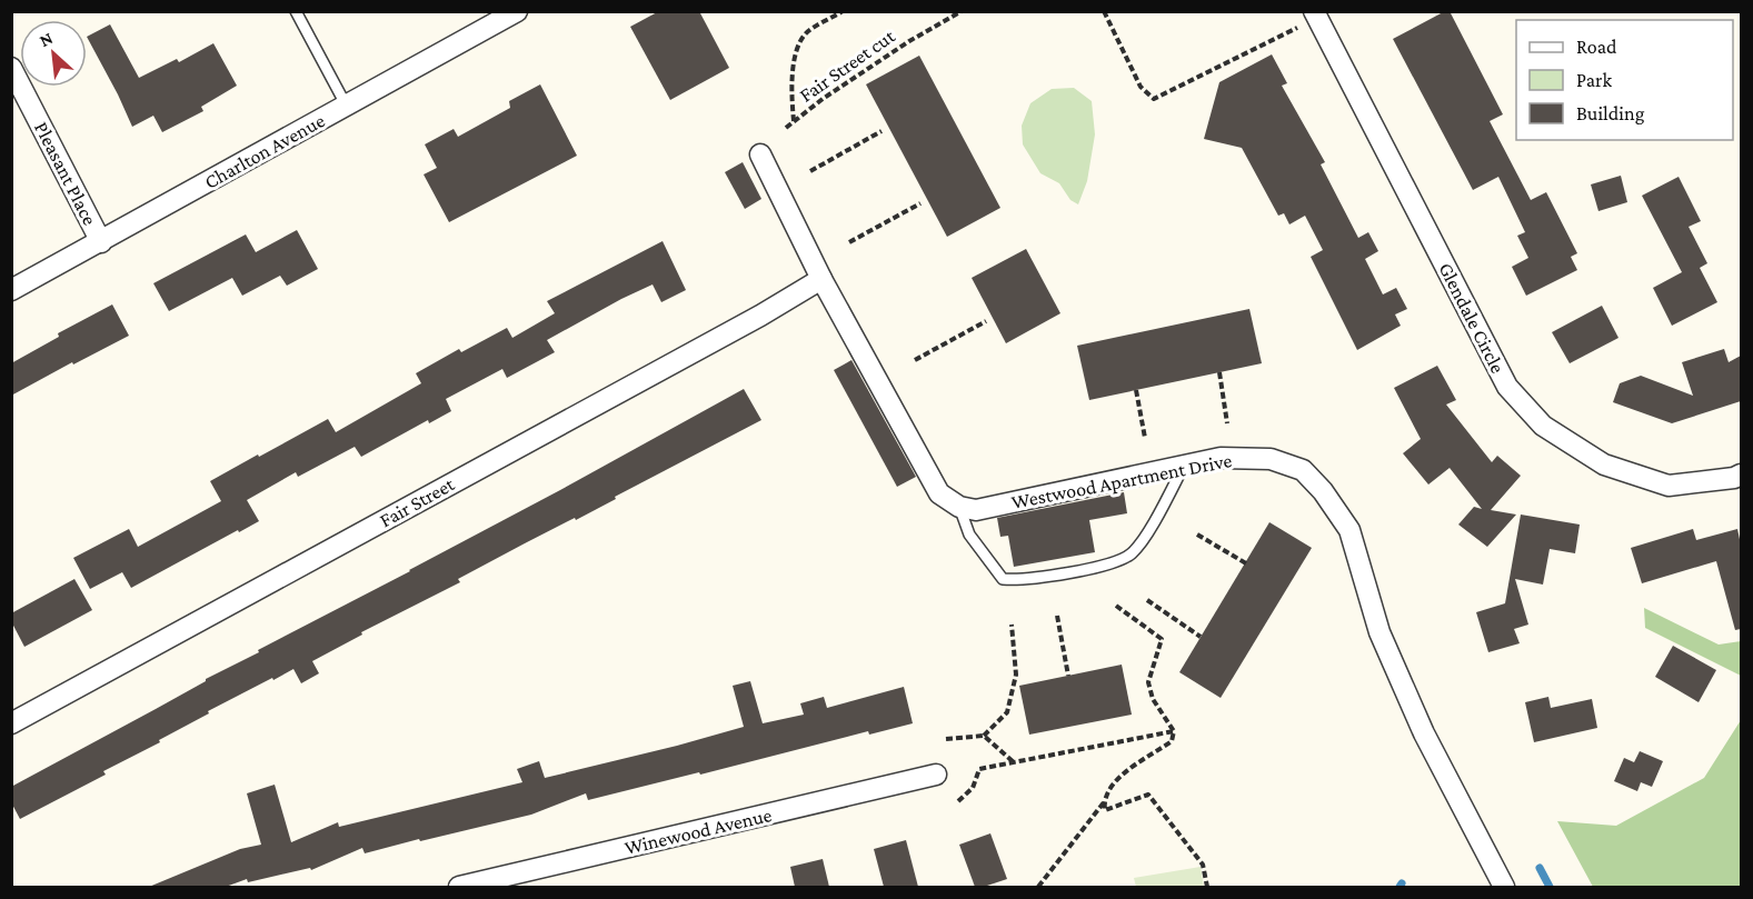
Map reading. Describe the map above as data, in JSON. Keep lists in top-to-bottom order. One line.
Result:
{"streets":{"street":["Charlton Avenue","Pleasant Place","Glendale Circle","Westwood Apartment Drive","Fair Street","Winewood Avenue"],"path":["Fair Street cut"]},"crossings":[["Charlton Avenue","Pleasant Place"]],"legend":["Road","Park","Building"],"north":"top left"}
